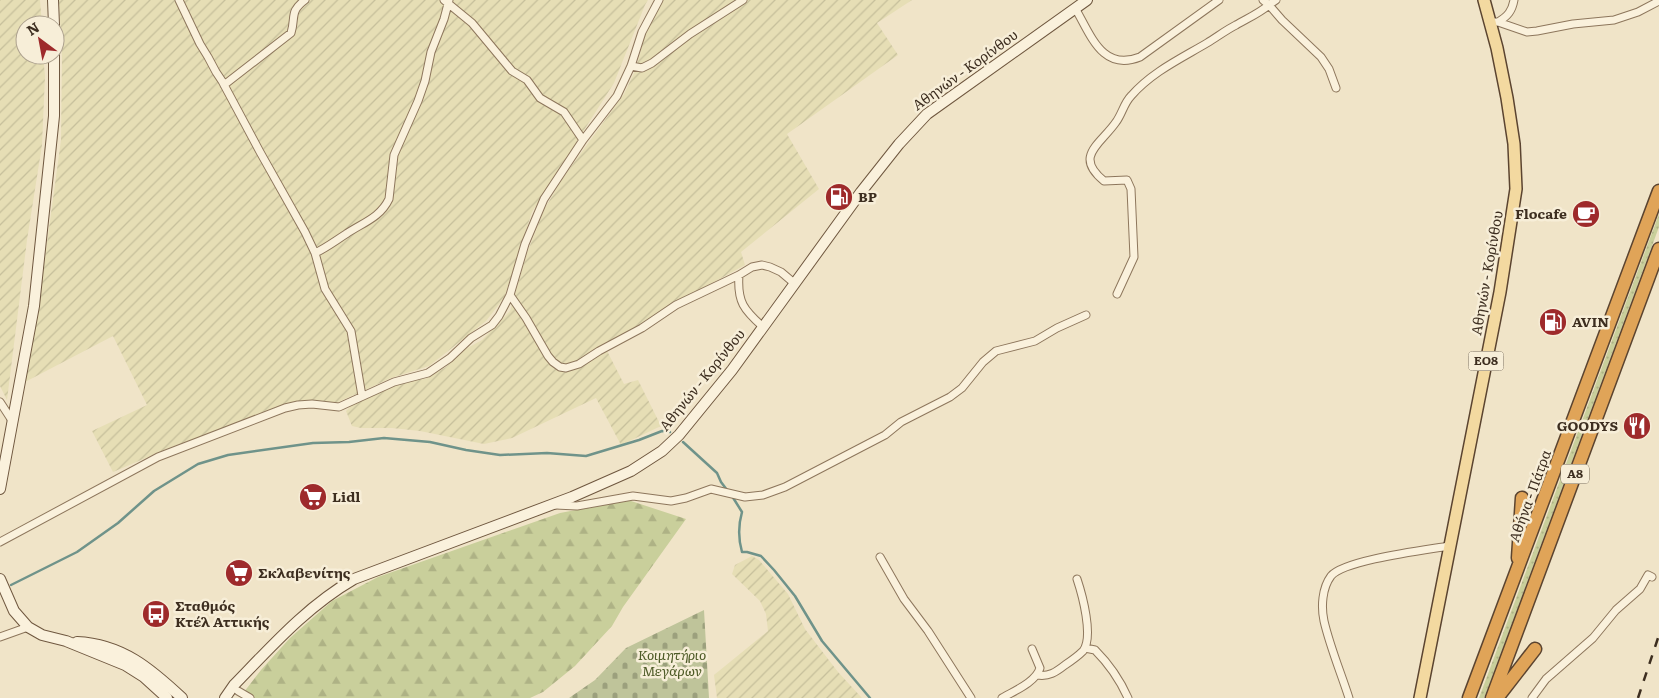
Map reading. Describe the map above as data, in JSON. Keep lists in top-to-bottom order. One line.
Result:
{"streets":{"highway":["Α8","Αθήνα - Πάτρα"],"main road":["Αθηνών - Κορίνθου","ΕΟ8"]},"parks":["Κοιμητήριο Μεγάρων"],"places":{"fuel station":["BP","AVIN"],"cafe":["Flocafe"],"restaurant":["GOODYS"],"supermarket":["Lidl","Σκλαβενίτης"],"bus stop":["Σταθμός Κτέλ Αττικής"]},"north":"top left"}
